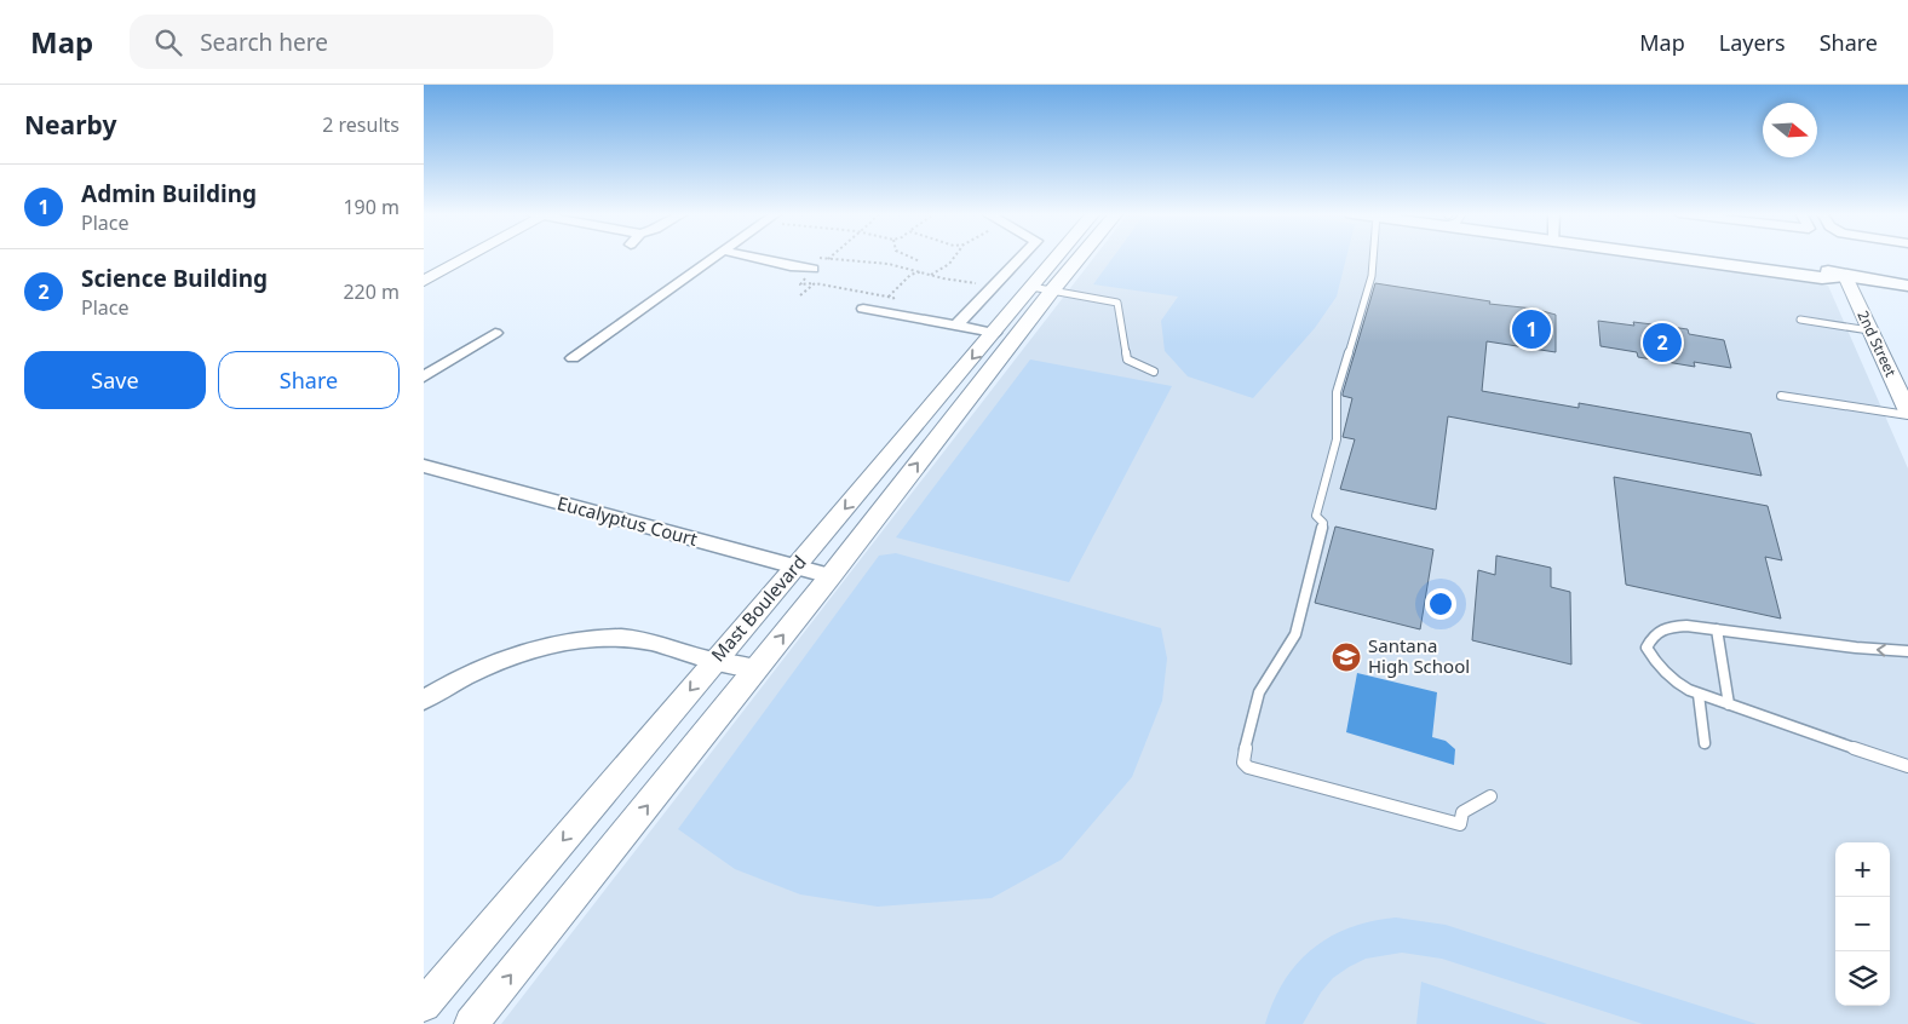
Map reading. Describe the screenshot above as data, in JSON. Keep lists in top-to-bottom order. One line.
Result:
{"streets":{"street":["2nd Street","Eucalyptus Court","Mast Boulevard"]},"crossings":[["Eucalyptus Court","Mast Boulevard"]],"places":{"school or university":["Santana High School"]},"north":"right","page":{"header":"Map","search":"Search here","nav":["Map","Layers","Share"],"heading":["Nearby","2 results"],"list":[{"mark":"1","name":"Admin Building","note":"Place","value":"190 m"},{"mark":"2","name":"Science Building","note":"Place","value":"220 m"}],"pins":["1","2"],"buttons":["Save","Share"],"map_buttons":["+","−"]}}
